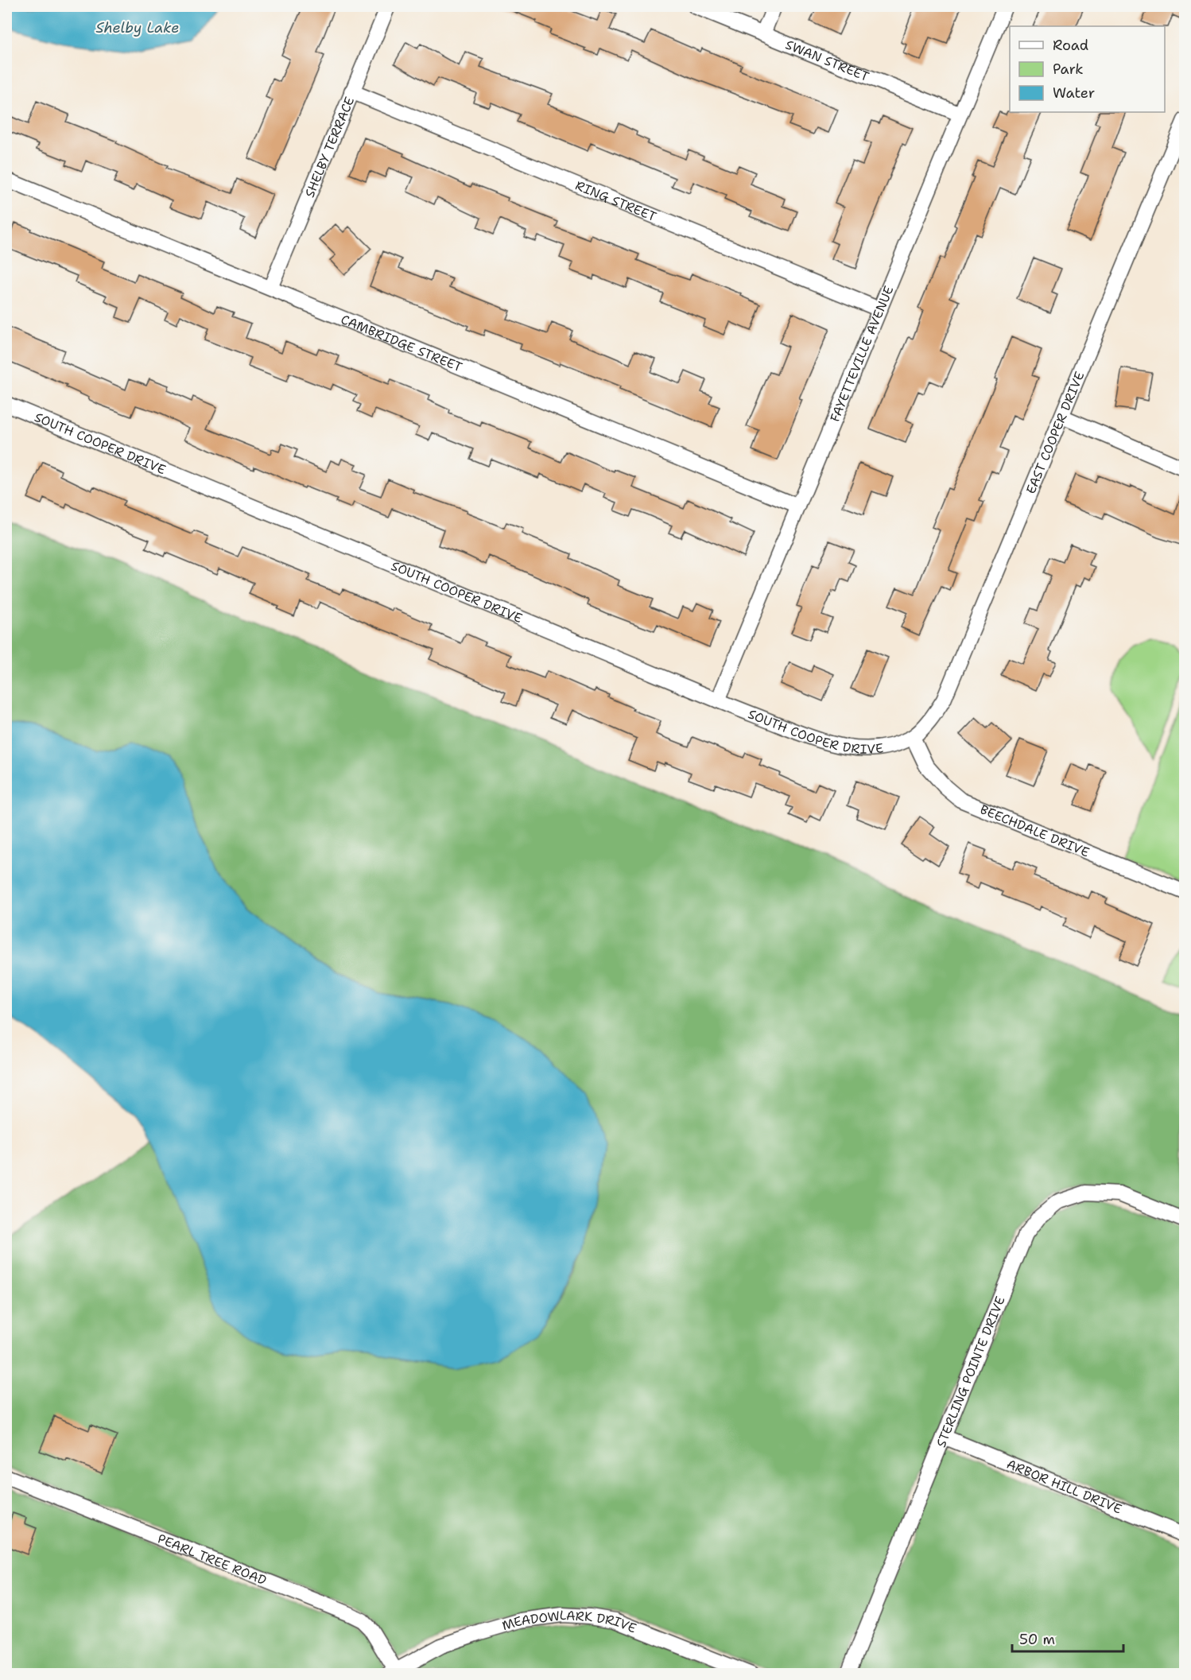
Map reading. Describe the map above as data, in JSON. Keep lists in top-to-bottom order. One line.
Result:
{"streets":{"street":["SWAN STREET","SHELBY TERRACE","RING STREET","CAMBRIDGE STREET","FAYETTEVILLE AVENUE","EAST COOPER DRIVE","SOUTH COOPER DRIVE","BEECHDALE DRIVE","STERLING POINTE DRIVE","ARBOR HILL DRIVE","PEARL TREE ROAD","MEADOWLARK DRIVE"]},"crossings":[["SWAN STREET","FAYETTEVILLE AVENUE"],["SHELBY TERRACE","RING STREET"],["SHELBY TERRACE","CAMBRIDGE STREET"],["RING STREET","FAYETTEVILLE AVENUE"],["CAMBRIDGE STREET","FAYETTEVILLE AVENUE"],["FAYETTEVILLE AVENUE","SOUTH COOPER DRIVE"],["EAST COOPER DRIVE","SOUTH COOPER DRIVE"],["EAST COOPER DRIVE","BEECHDALE DRIVE"],["SOUTH COOPER DRIVE","BEECHDALE DRIVE"],["STERLING POINTE DRIVE","ARBOR HILL DRIVE"],["PEARL TREE ROAD","MEADOWLARK DRIVE"]],"water":["Shelby Lake"],"legend":["Road","Park","Water"],"scale_bar":"50 m"}
